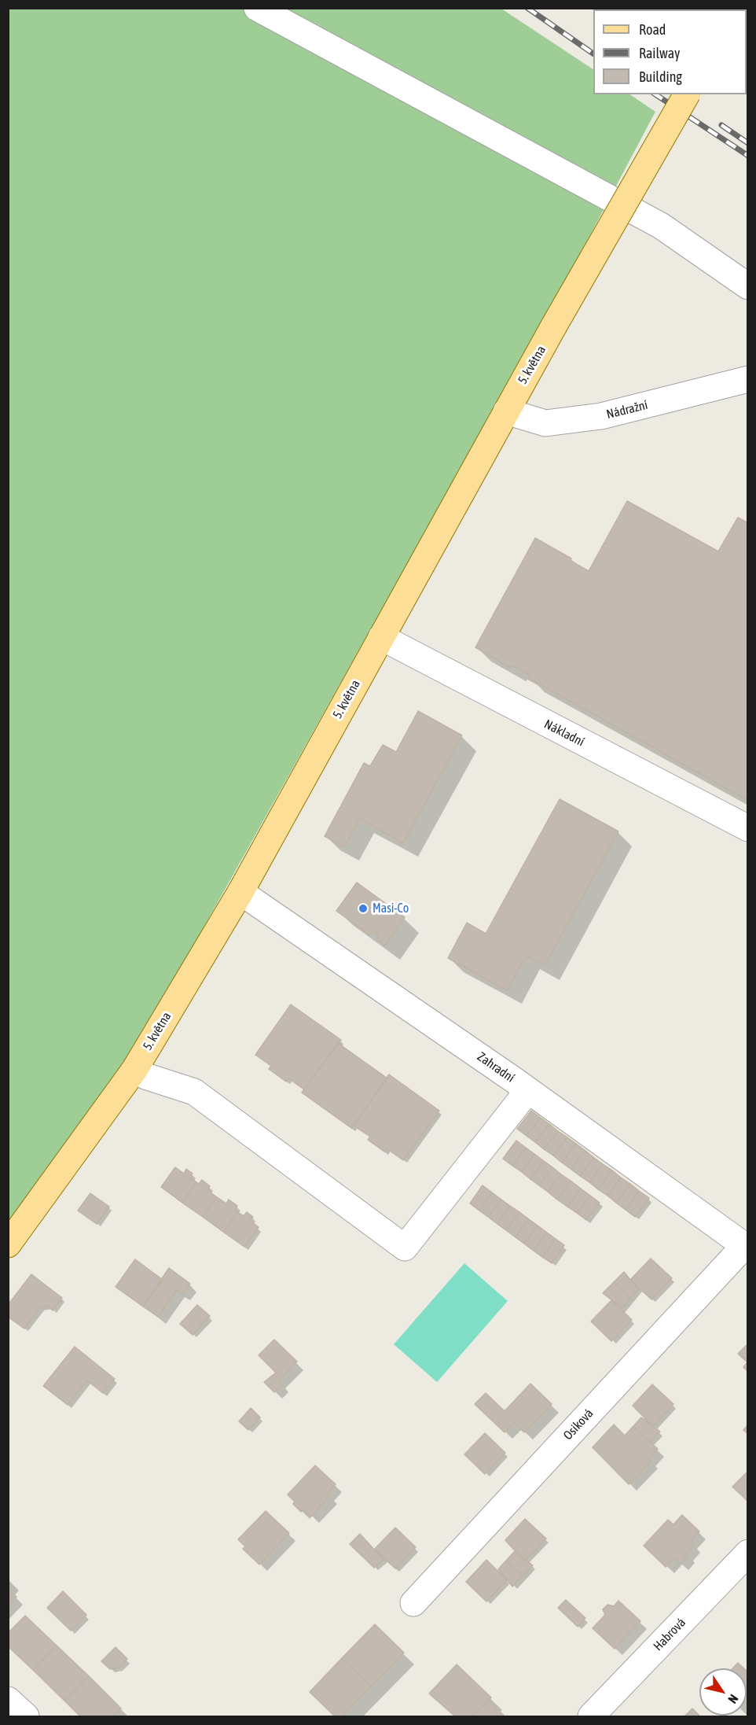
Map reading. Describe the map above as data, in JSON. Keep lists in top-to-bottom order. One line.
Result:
{"streets":{"main road":["5. května"],"street":["Nádražní","Nákladní","Zahradní","Osiková","Habrová"]},"crossings":[["5. května","Nádražní"],["5. května","Nákladní"],["5. května","Zahradní"],["Zahradní","Osiková"]],"places":["Masi-Co"],"legend":["Road","Railway","Building"],"north":"bottom right"}
